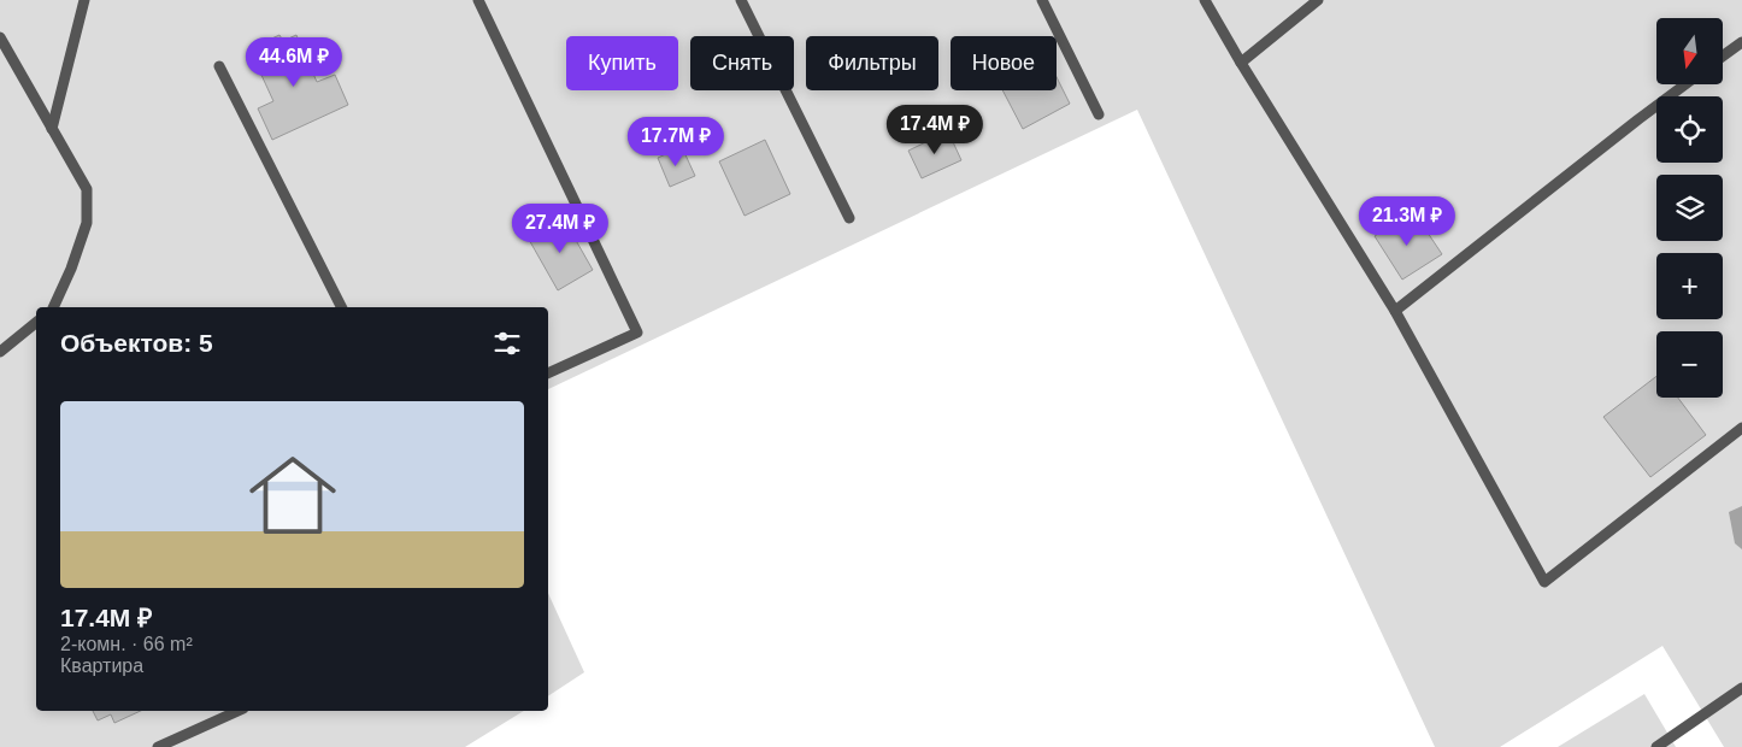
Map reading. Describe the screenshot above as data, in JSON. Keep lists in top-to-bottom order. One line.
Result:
{"north":"bottom","page":{"map_buttons":["+","−"],"chip":["Купить","Снять","Фильтры","Новое"],"price":["44.6M ₽","17.4M ₽","17.7M ₽","21.3M ₽","27.4M ₽"],"heading":"Объектов: 5","list":[{"name":"17.4M ₽","note":"2-комн. · 66 m² · Квартира"}]}}
